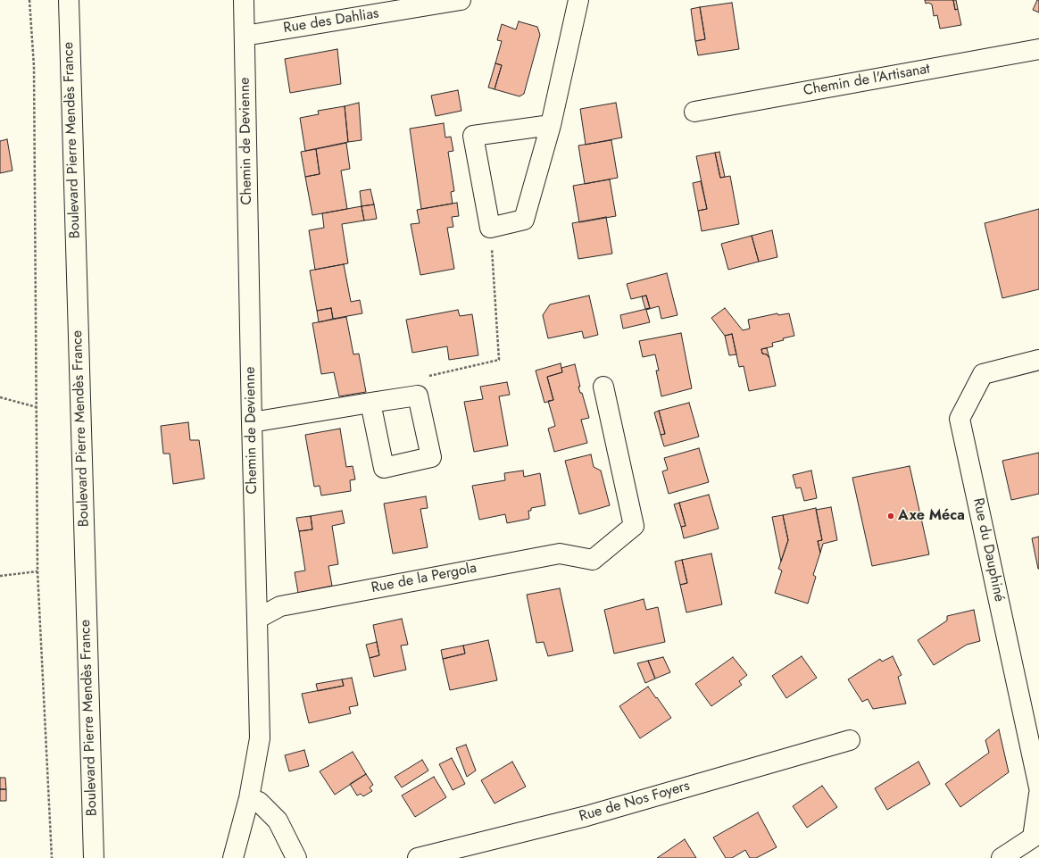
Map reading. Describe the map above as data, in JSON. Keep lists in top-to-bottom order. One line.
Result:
{"streets":{"street":["Rue des Dahlias","Chemin de l'Artisanat","Boulevard Pierre Mendès France","Chemin de Devienne","Rue du Dauphiné","Rue de la Pergola","Rue de Nos Foyers"]},"crossings":[["Rue des Dahlias","Chemin de Devienne"],["Chemin de Devienne","Rue de la Pergola"]],"places":["Axe Méca"]}
